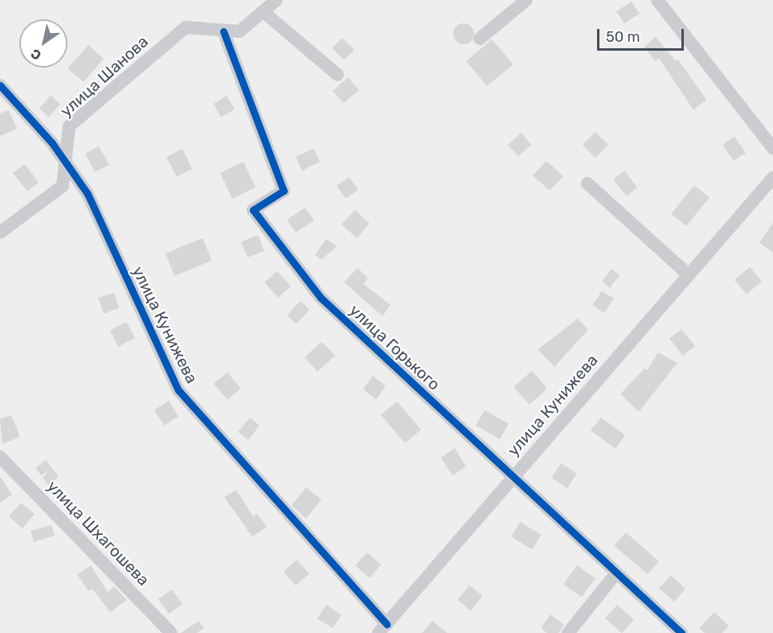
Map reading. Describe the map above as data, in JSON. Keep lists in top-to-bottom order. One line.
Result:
{"streets":{"street":["улица Шанова","улица Кунижева","улица Горького","улица Шхагошева"]},"crossings":[["улица Шанова","улица Кунижева"],["улица Шанова","улица Горького"],["улица Кунижева","улица Горького"]],"scale_bar":"50 m","north":"bottom left"}
